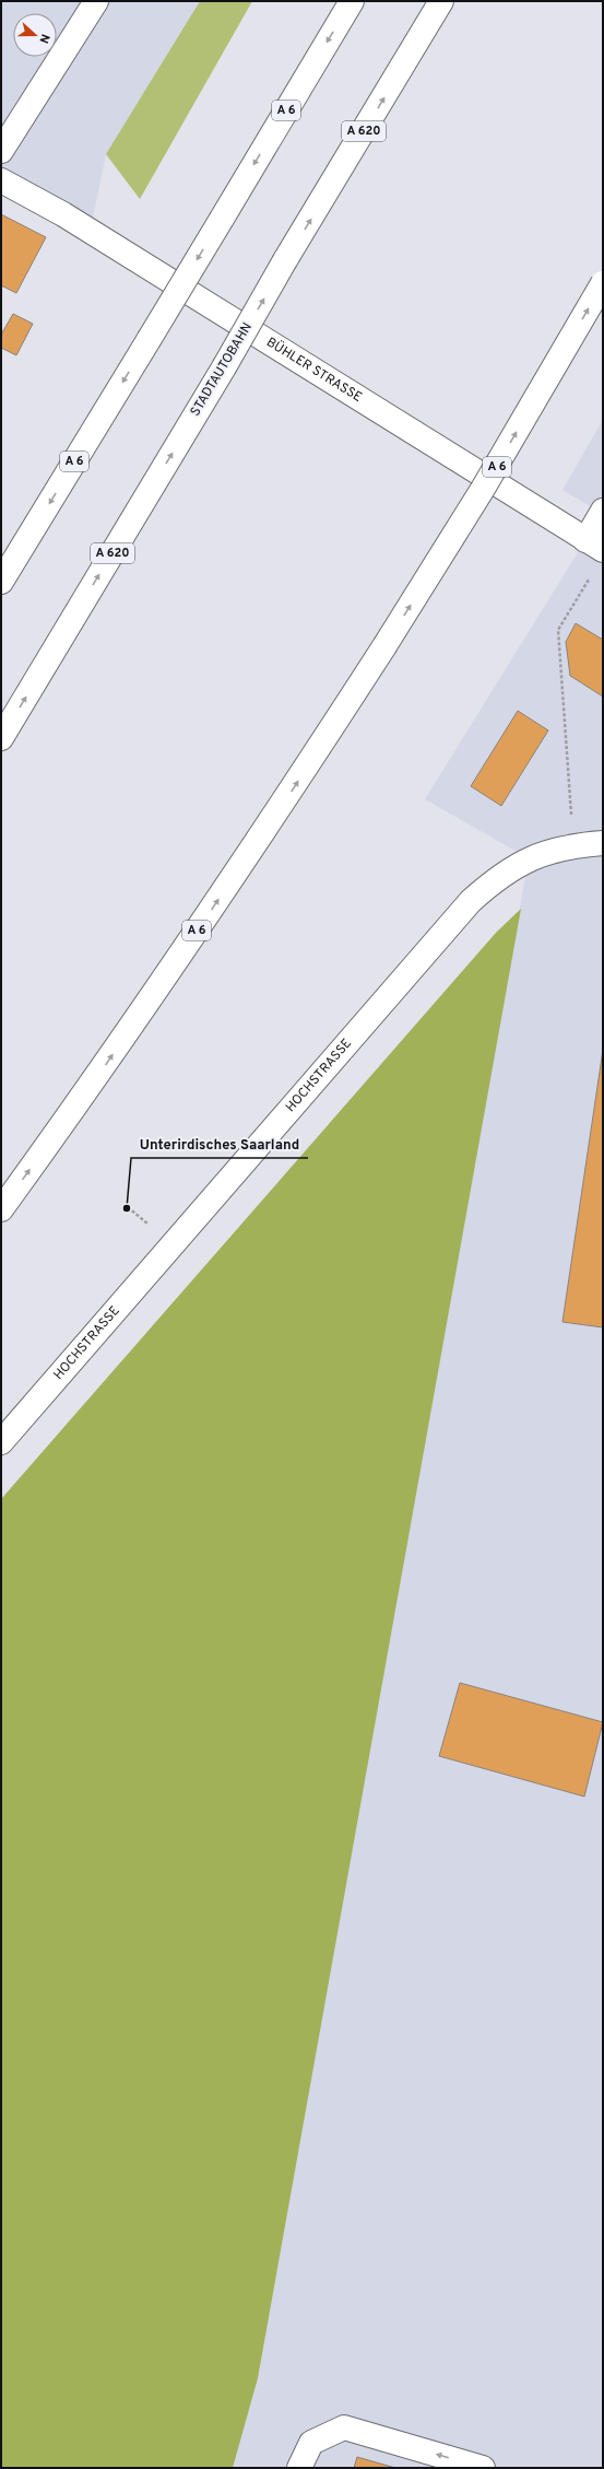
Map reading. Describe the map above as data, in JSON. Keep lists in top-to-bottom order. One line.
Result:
{"streets":{"main road":["A 6","A 620","STADTAUTOBAHN","BÜHLER STRASSE","HOCHSTRASSE"]},"places":["Unterirdisches Saarland"],"north":"right"}
